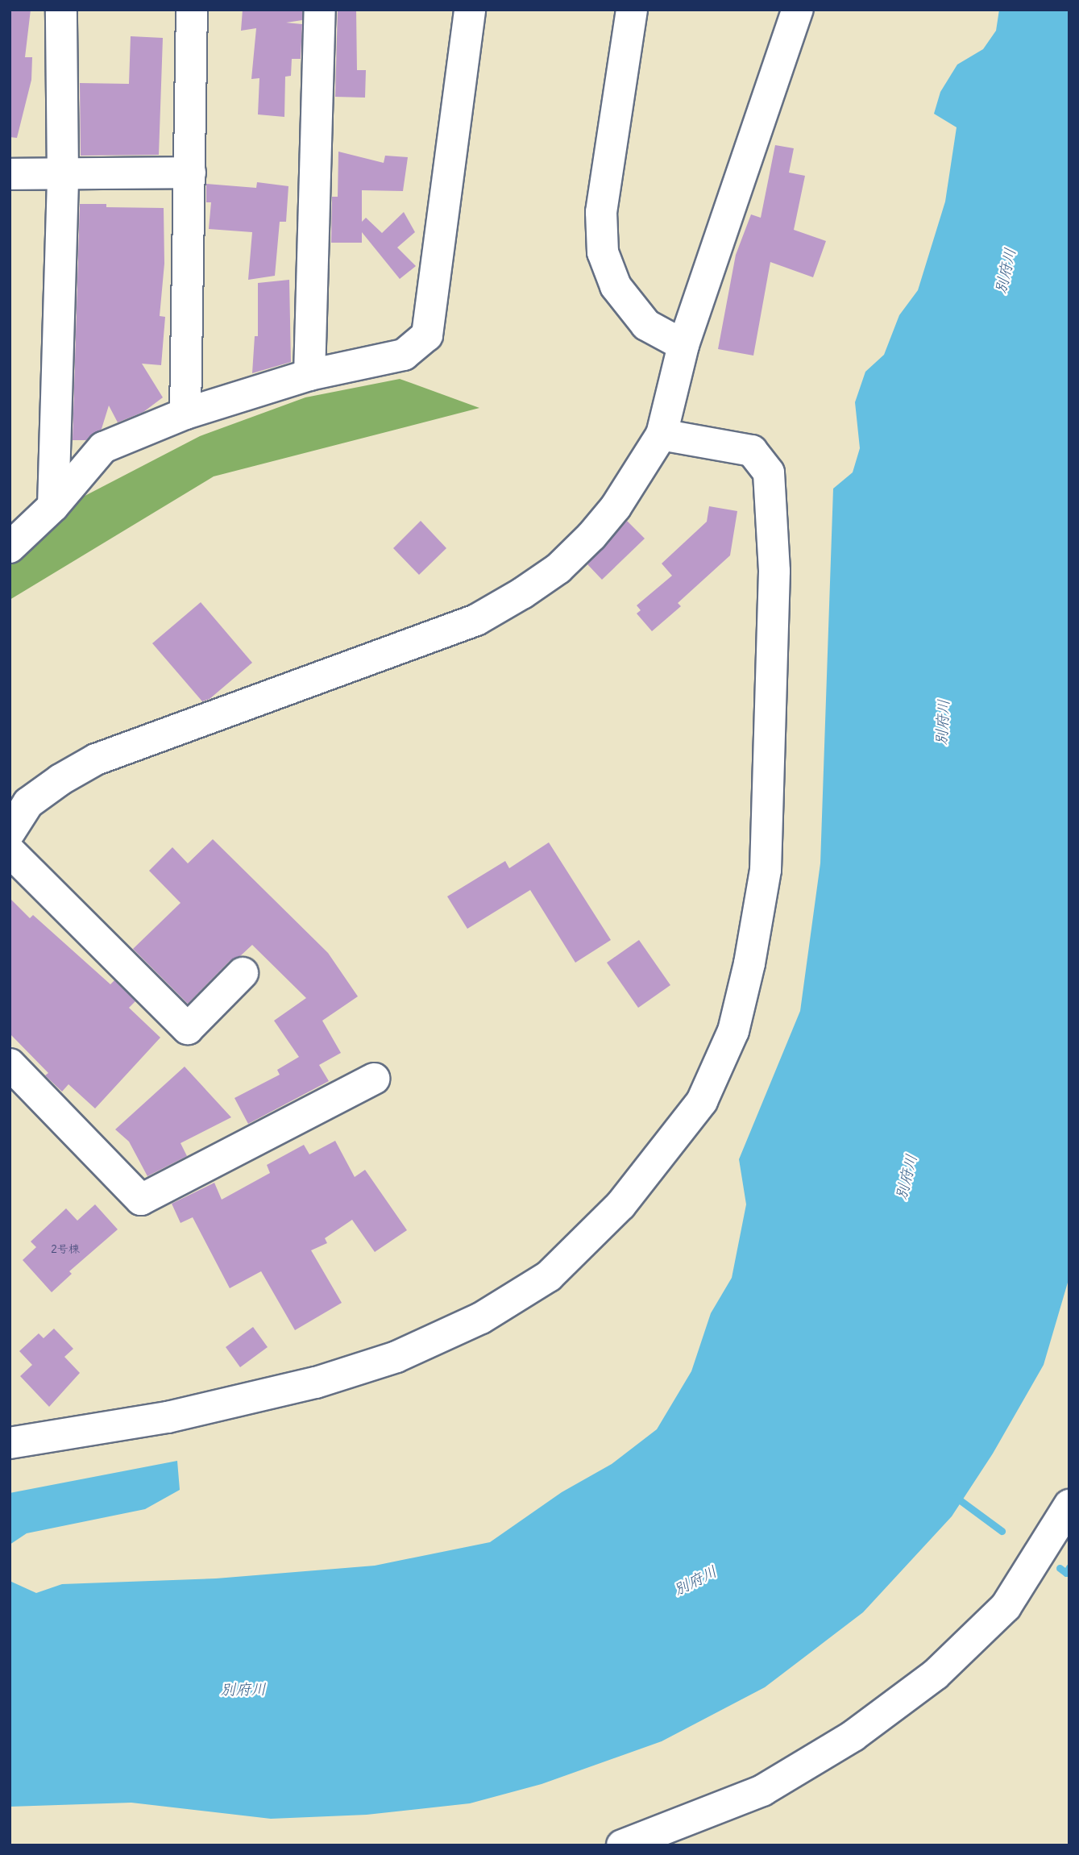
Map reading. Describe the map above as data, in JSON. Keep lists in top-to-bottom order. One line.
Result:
{"water":["別府川"],"house_numbers":["2号棟"]}
